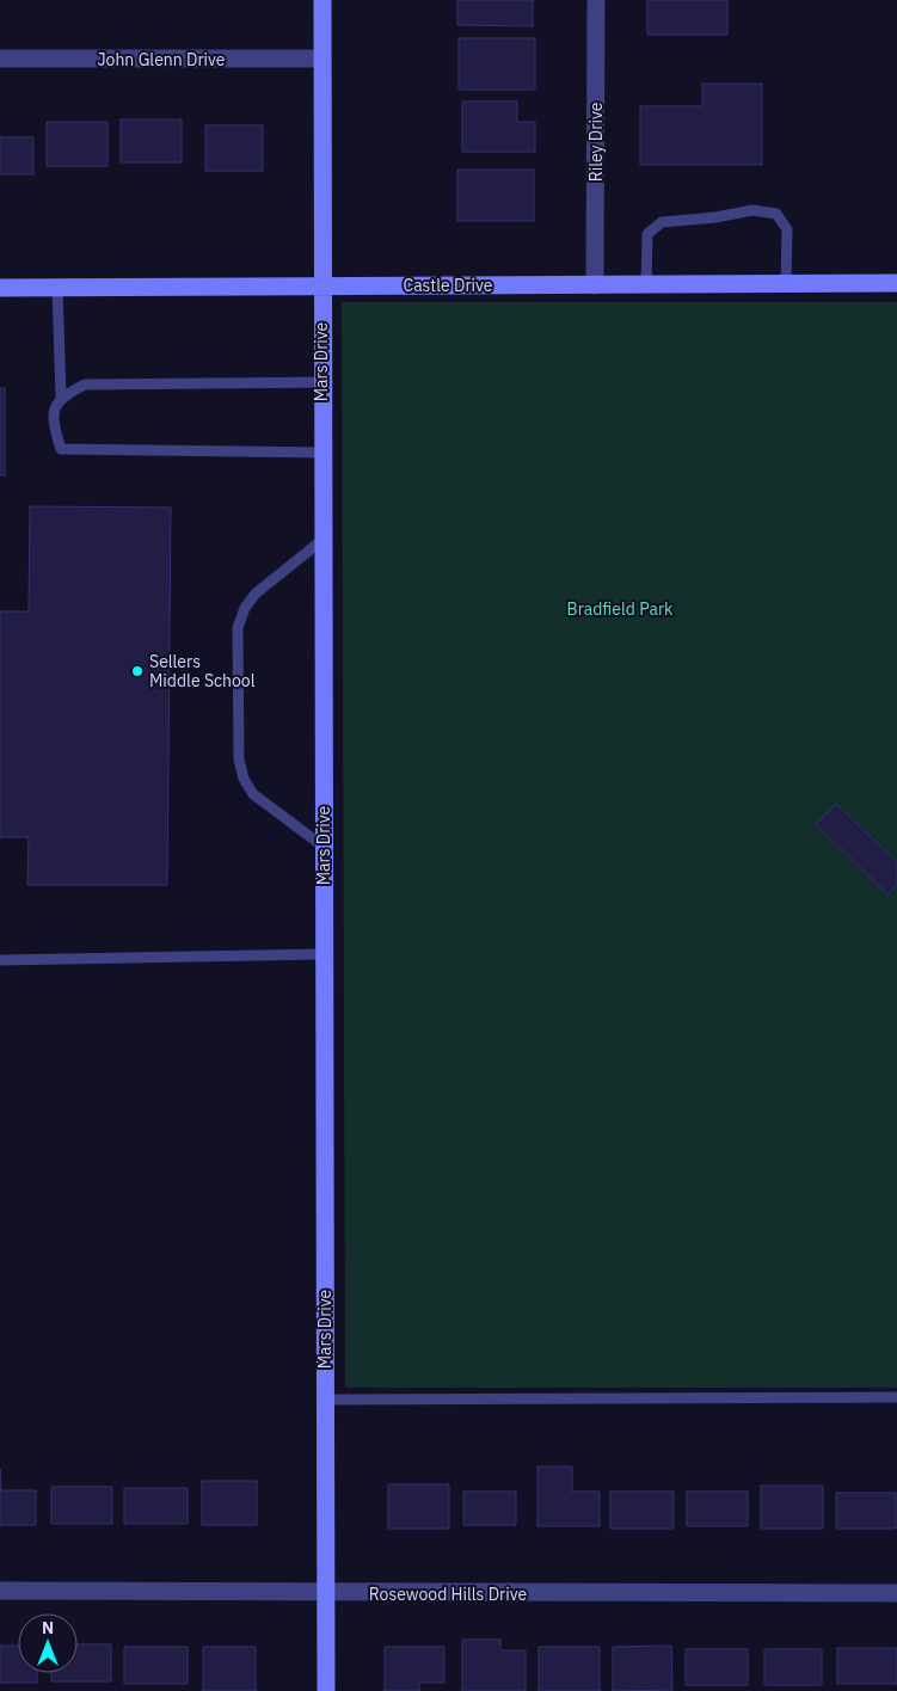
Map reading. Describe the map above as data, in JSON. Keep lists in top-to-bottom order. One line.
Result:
{"streets":{"street":["John Glenn Drive","Riley Drive","Castle Drive","Mars Drive","Rosewood Hills Drive"]},"crossings":[["John Glenn Drive","Mars Drive"],["Riley Drive","Castle Drive"],["Castle Drive","Mars Drive"],["Mars Drive","Rosewood Hills Drive"]],"parks":["Bradfield Park"],"places":["Sellers Middle School"],"north":"top"}
